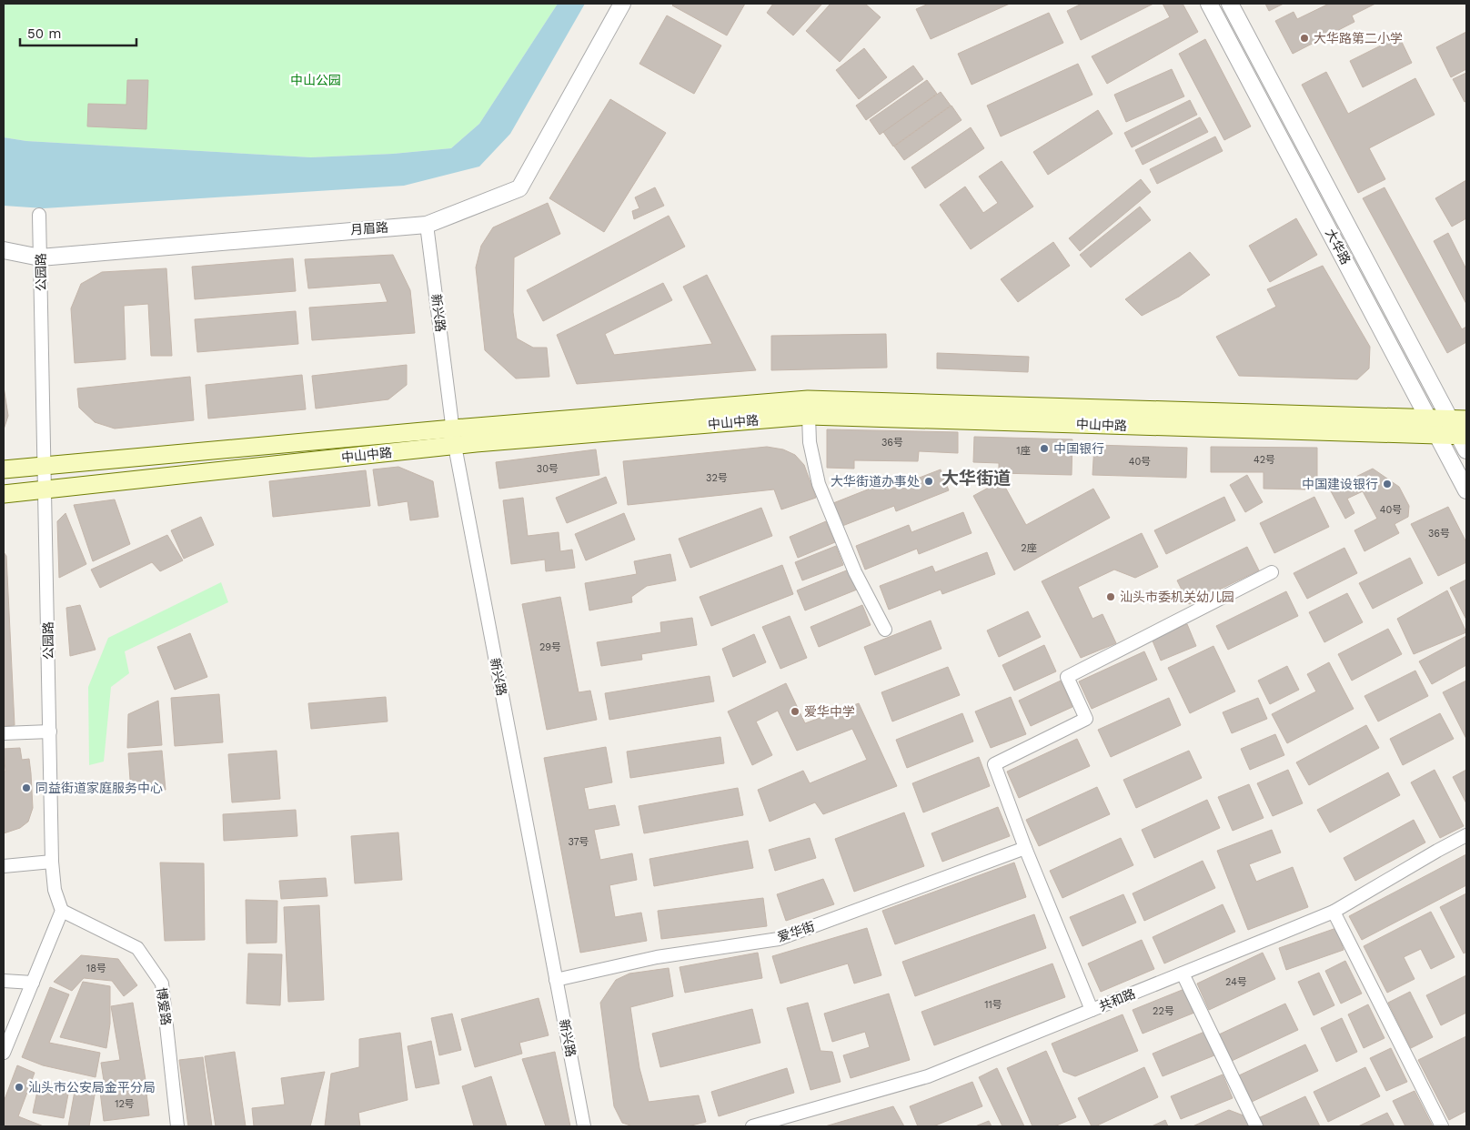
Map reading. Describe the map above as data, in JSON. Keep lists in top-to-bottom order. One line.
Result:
{"streets":{"main road":["中山中路"],"street":["月眉路","大华路","公园路","新兴路","爱华街","共和路","博爱路"]},"crossings":[["月眉路","公园路"],["月眉路","新兴路"],["大华路","中山中路"],["公园路","中山中路"],["公园路","博爱路"],["新兴路","中山中路"],["新兴路","爱华街"]],"districts":["大华街道"],"parks":["中山公园"],"places":["大华路第二小学","中国银行","大华街道办事处","中国建设银行","汕头市委机关幼儿园","爱华中学","同益街道家庭服务中心","汕头市公安局金平分局"],"house_numbers":["36号","1座","42号","40号","30号","32号","40号","36号","2座","29号","37号","18号","24号","11号","22号","12号"],"scale_bar":"50 m"}
